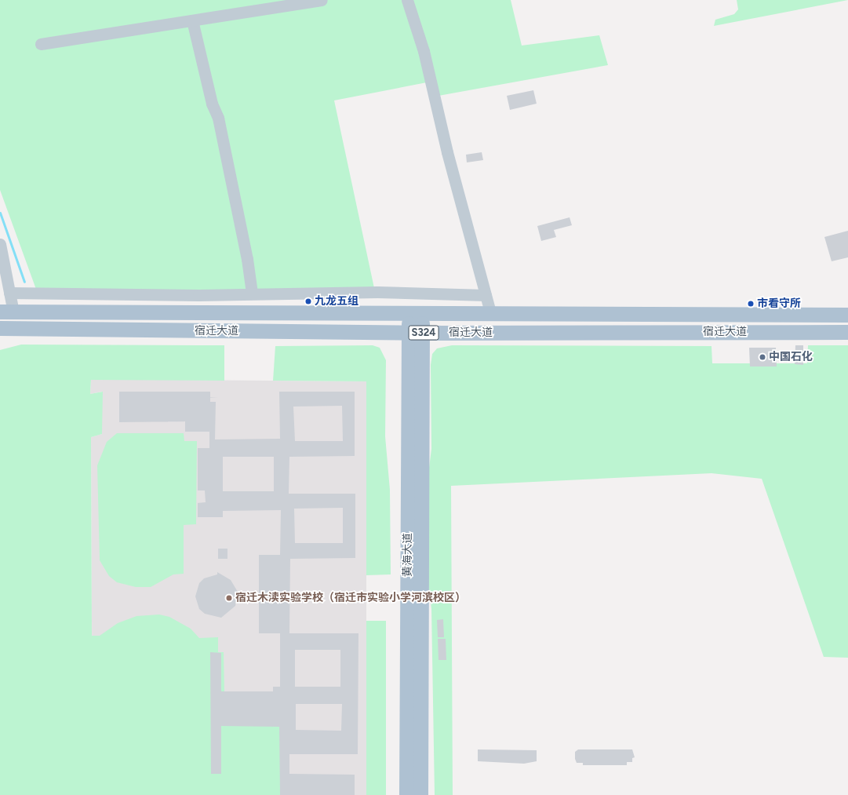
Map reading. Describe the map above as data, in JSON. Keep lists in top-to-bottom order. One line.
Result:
{"streets":{"main road":["宿迁大道","S324","黄海大道"]},"crossings":[["宿迁大道","黄海大道"]],"places":["九龙五组","市看守所","中国石化","宿迁木渎实验学校（宿迁市实验小学河滨校区）"]}
